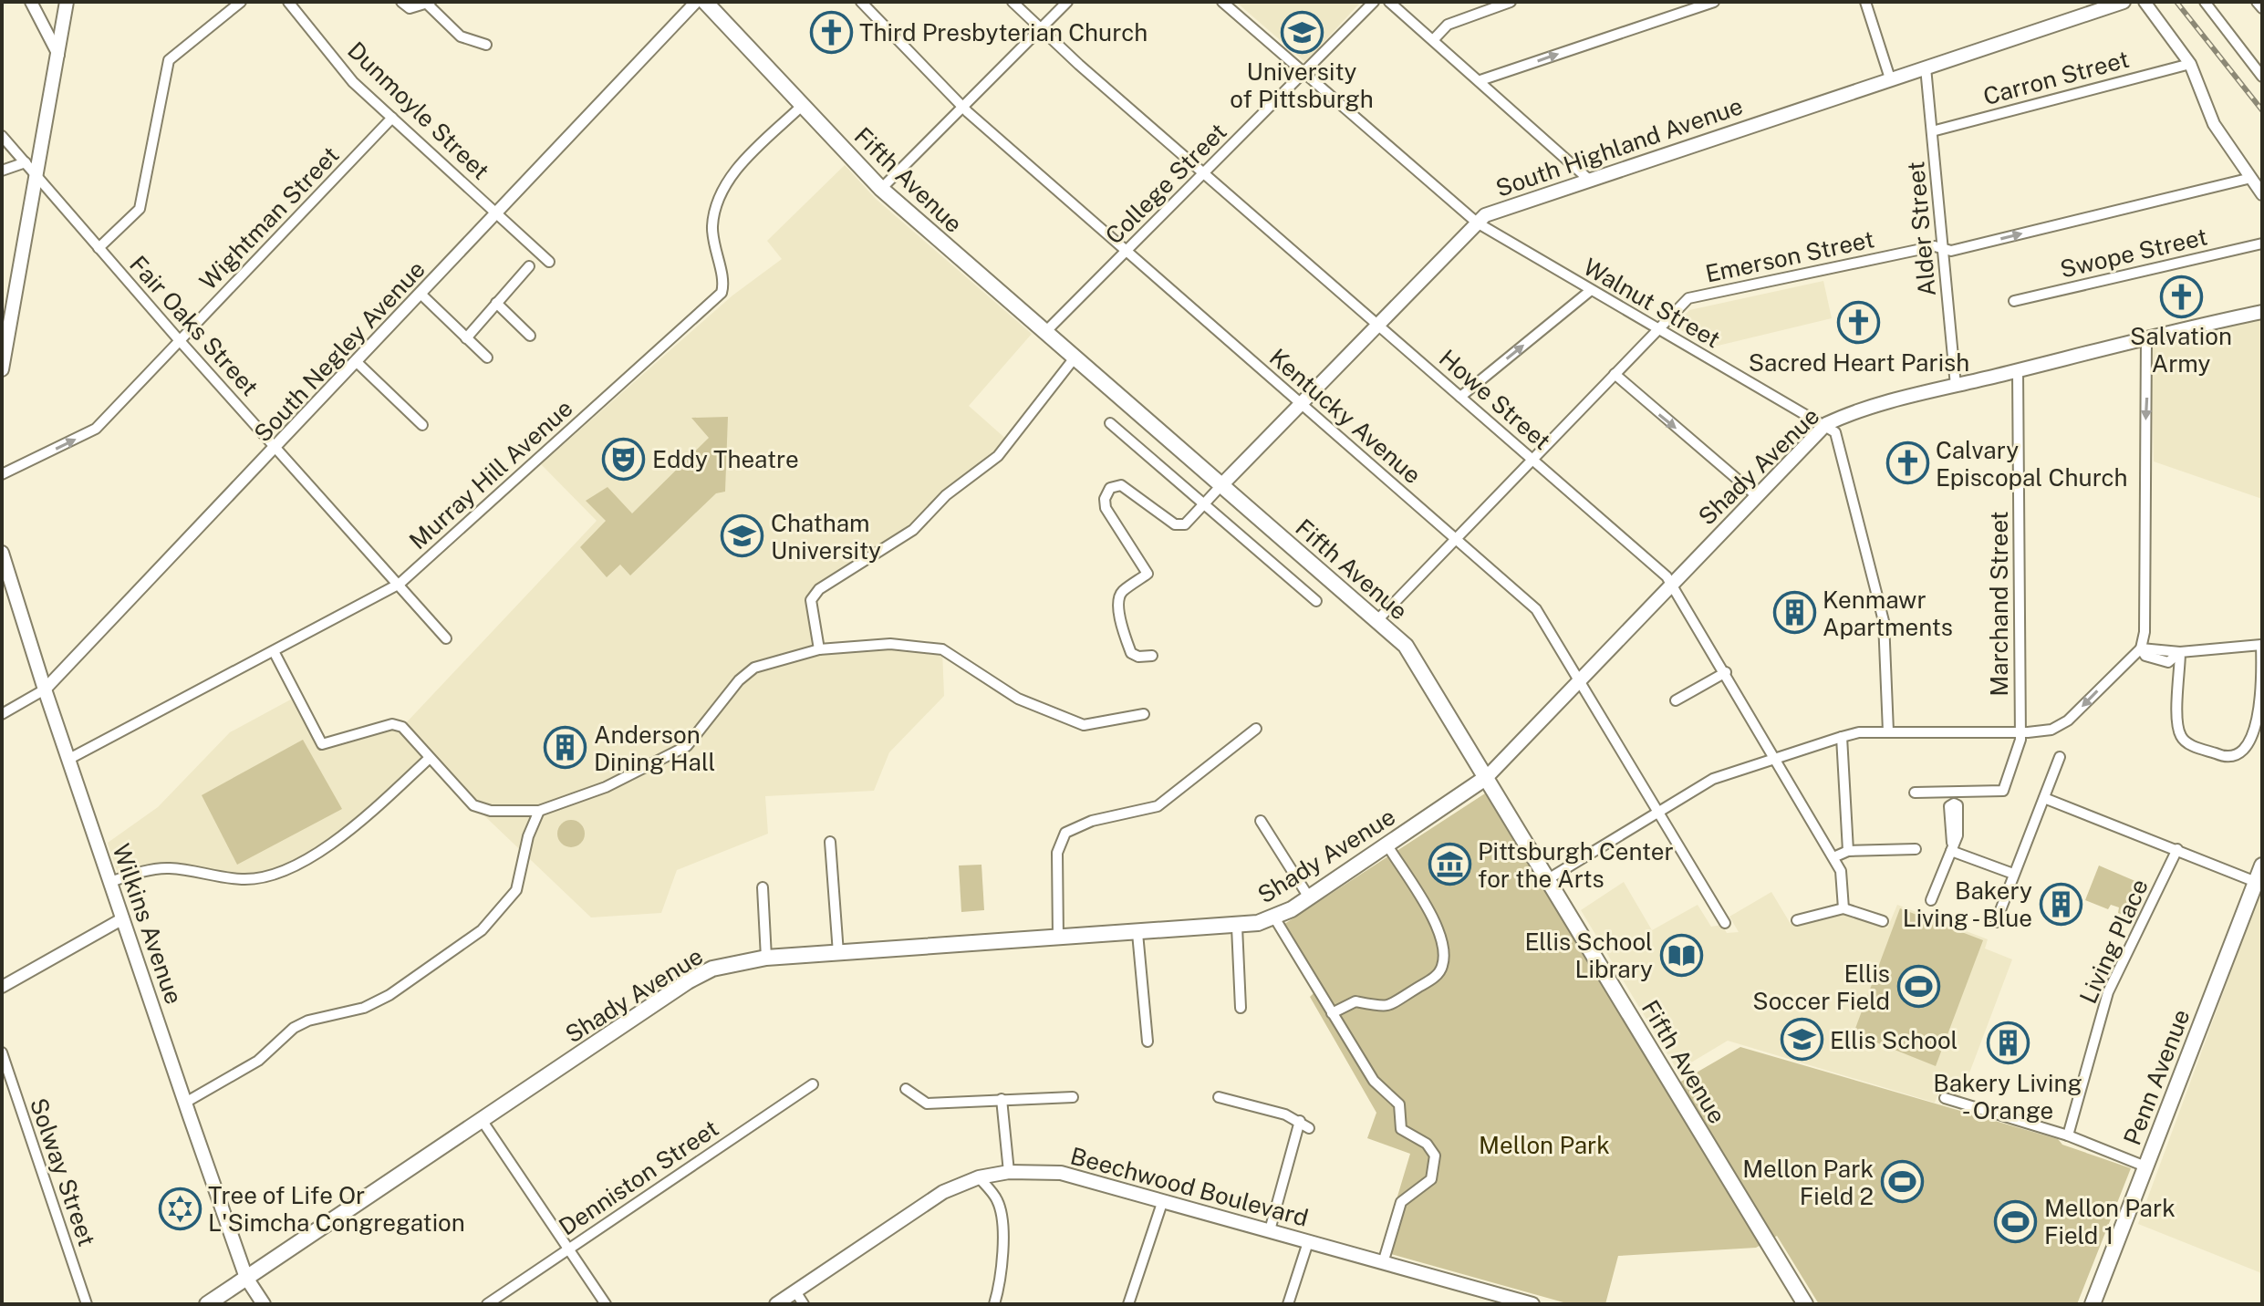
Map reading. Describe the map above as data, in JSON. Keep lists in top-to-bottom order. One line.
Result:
{"streets":{"main road":["South Highland Avenue","Fifth Avenue","Shady Avenue","Wilkins Avenue","Penn Avenue","Beechwood Boulevard"],"street":["Carron Street","Dunmoyle Street","College Street","Wightman Street","Alder Street","Swope Street","Emerson Street","Walnut Street","Fair Oaks Street","South Negley Avenue","Howe Street","Kentucky Avenue","Murray Hill Avenue","Marchand Street","Living Place","Solway Street","Denniston Street"]},"crossings":[["Carron Street","Alder Street"],["Dunmoyle Street","Wightman Street"],["Dunmoyle Street","South Negley Avenue"],["South Highland Avenue","Fifth Avenue"],["South Highland Avenue","Alder Street"],["South Highland Avenue","Walnut Street"],["South Highland Avenue","Howe Street"],["South Highland Avenue","Kentucky Avenue"],["Fifth Avenue","College Street"],["Fifth Avenue","Emerson Street"],["Fifth Avenue","Shady Avenue"],["Fifth Avenue","Murray Hill Avenue"],["College Street","Walnut Street"],["College Street","Howe Street"],["College Street","Kentucky Avenue"],["Wightman Street","Fair Oaks Street"],["Alder Street","Emerson Street"],["Alder Street","Shady Avenue"],["Emerson Street","Walnut Street"],["Emerson Street","Howe Street"],["Emerson Street","Kentucky Avenue"],["Walnut Street","Shady Avenue"],["Fair Oaks Street","South Negley Avenue"],["Fair Oaks Street","Murray Hill Avenue"],["South Negley Avenue","Wilkins Avenue"],["Howe Street","Shady Avenue"],["Kentucky Avenue","Shady Avenue"],["Shady Avenue","Marchand Street"],["Shady Avenue","Wilkins Avenue"],["Murray Hill Avenue","Wilkins Avenue"]],"one_way":["Wightman Street"],"parks":["Mellon Park"],"places":{"church":["Third Presbyterian Church","Salvation Army","Sacred Heart Parish","Calvary Episcopal Church"],"school or university":["University of Pittsburgh","Chatham University","Ellis School"],"theatre":["Eddy Theatre"],"building":["Kenmawr Apartments","Anderson Dining Hall","Bakery Living - Blue","Bakery Living - Orange"],"museum":["Pittsburgh Center for the Arts"],"library":["Ellis School Library"],"sports":["Ellis Soccer Field","Mellon Park Field 2","Mellon Park Field 1"],"synagogue":["Tree of Life Or L'Simcha Congregation"]}}
